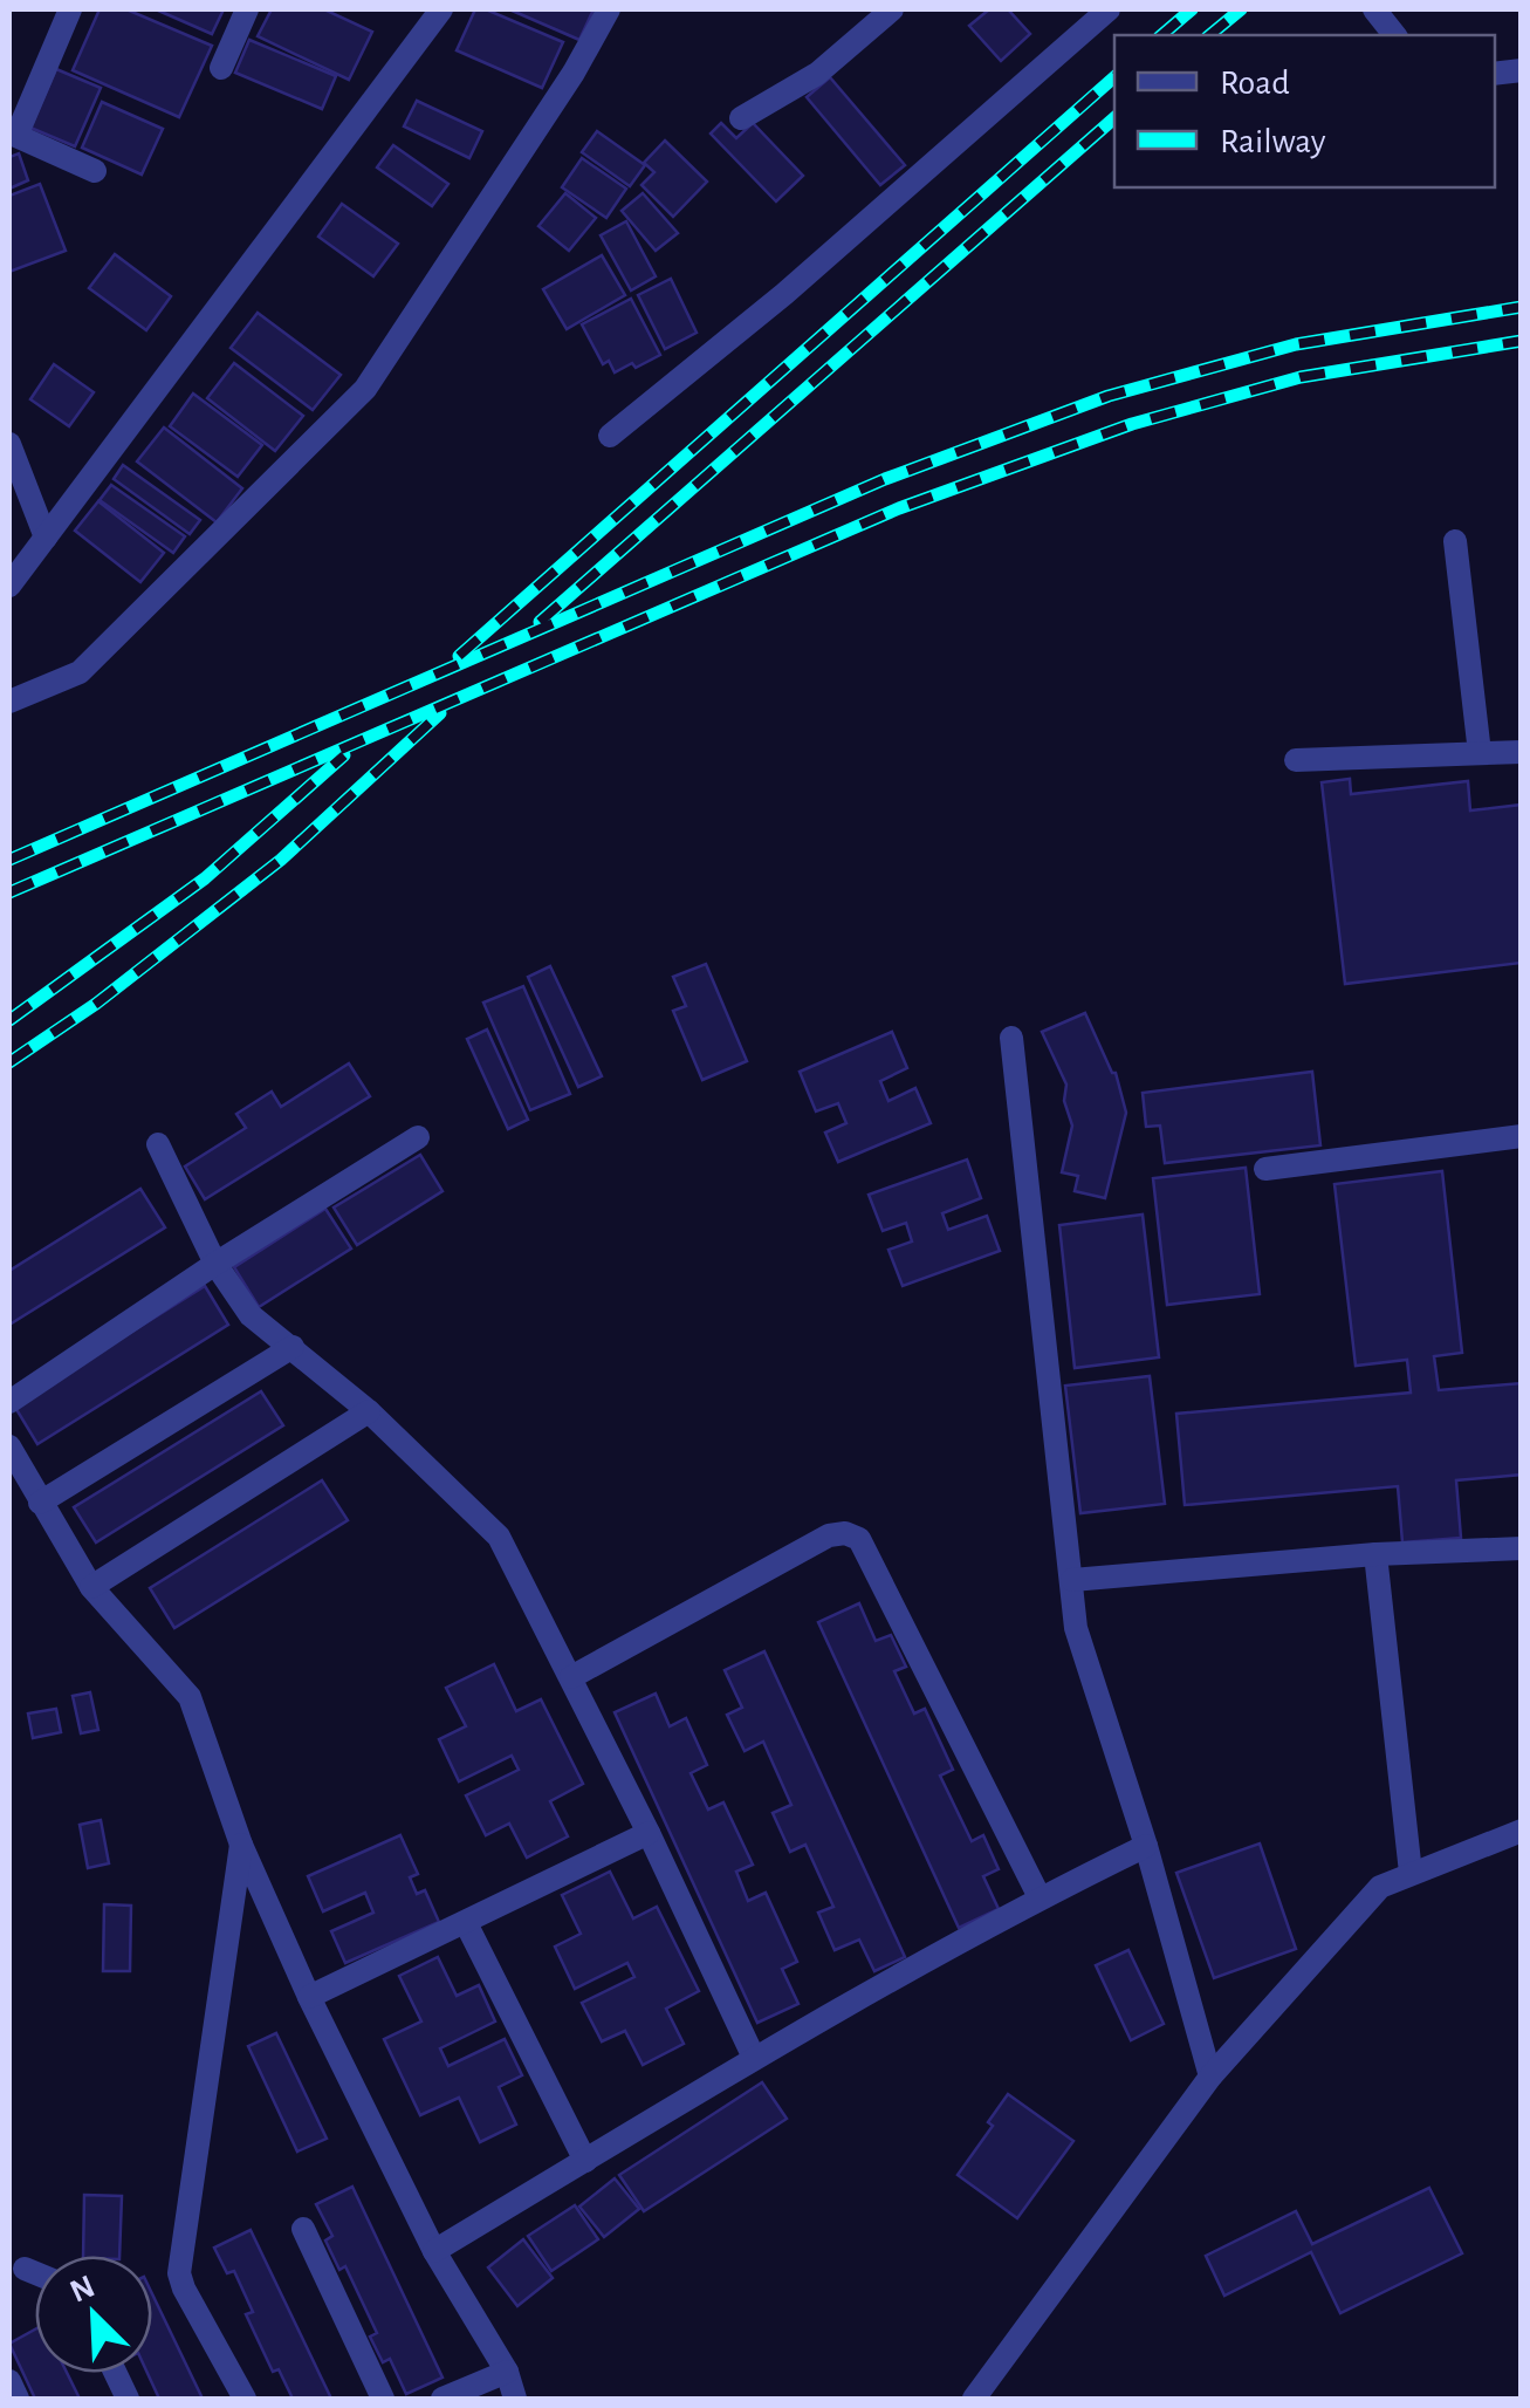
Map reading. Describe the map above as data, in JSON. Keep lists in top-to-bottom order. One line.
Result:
{"legend":["Road","Railway"],"north":"top left"}
